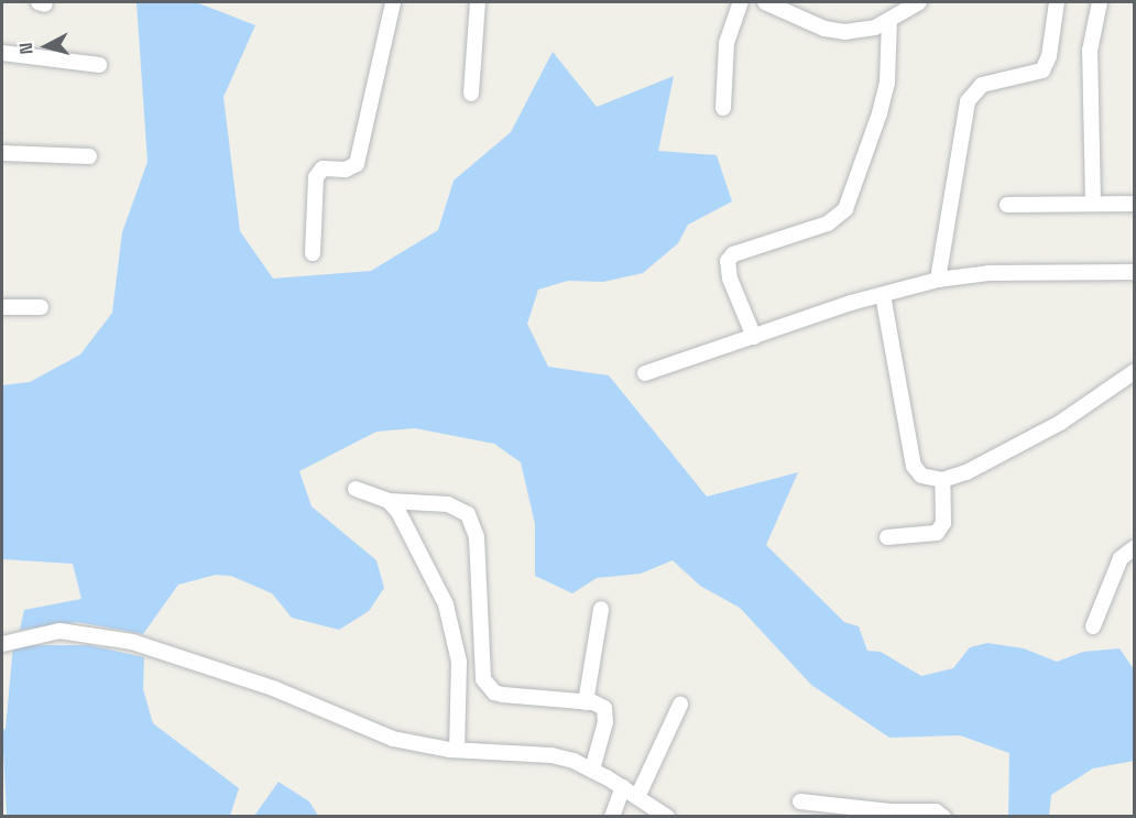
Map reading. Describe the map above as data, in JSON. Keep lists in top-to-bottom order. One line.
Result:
{"north":"left"}
